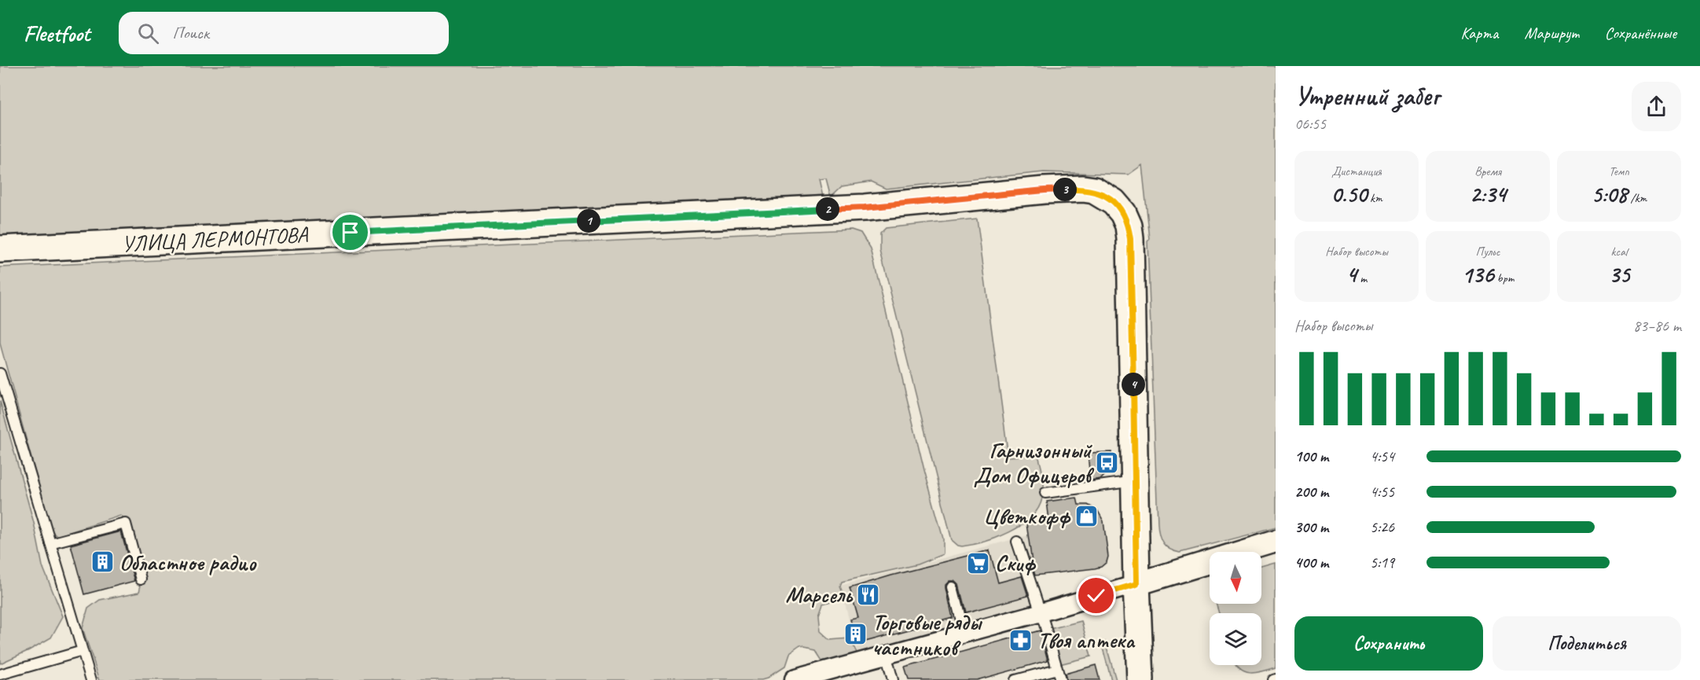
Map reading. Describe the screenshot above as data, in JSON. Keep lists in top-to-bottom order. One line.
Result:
{"streets":{"main road":["УЛИЦА ЛЕРМОНТОВА"]},"places":{"bus stop":["Гарнизонный Дом Офицеров"],"shop":["Цветкофф"],"building":["Областное радио","Торговые ряды частников"],"supermarket":["Скиф"],"restaurant":["Марсель"],"pharmacy":["Твоя аптека"]},"north":"bottom","page":{"header":"Fleetfoot","search":"Поиск","nav":["Карта","Маршрут","Сохранённые"],"heading":["Утренний забег","06:55"],"stats":[["Дистанция","0.50 km"],["Время","2:34"],["Темп","5:08 /km"],["Набор высоты","4 m"],["Пульс","136 bpm"],["kcal","35"]],"pins":["3","2","1","4"],"chart":["Набор высоты","83–86 m"],"list":[{"name":"100 m","note":"4:54"},{"name":"200 m","note":"4:55"},{"name":"300 m","note":"5:26"},{"name":"400 m","note":"5:19"}],"buttons":["Сохранить","Поделиться"]}}
